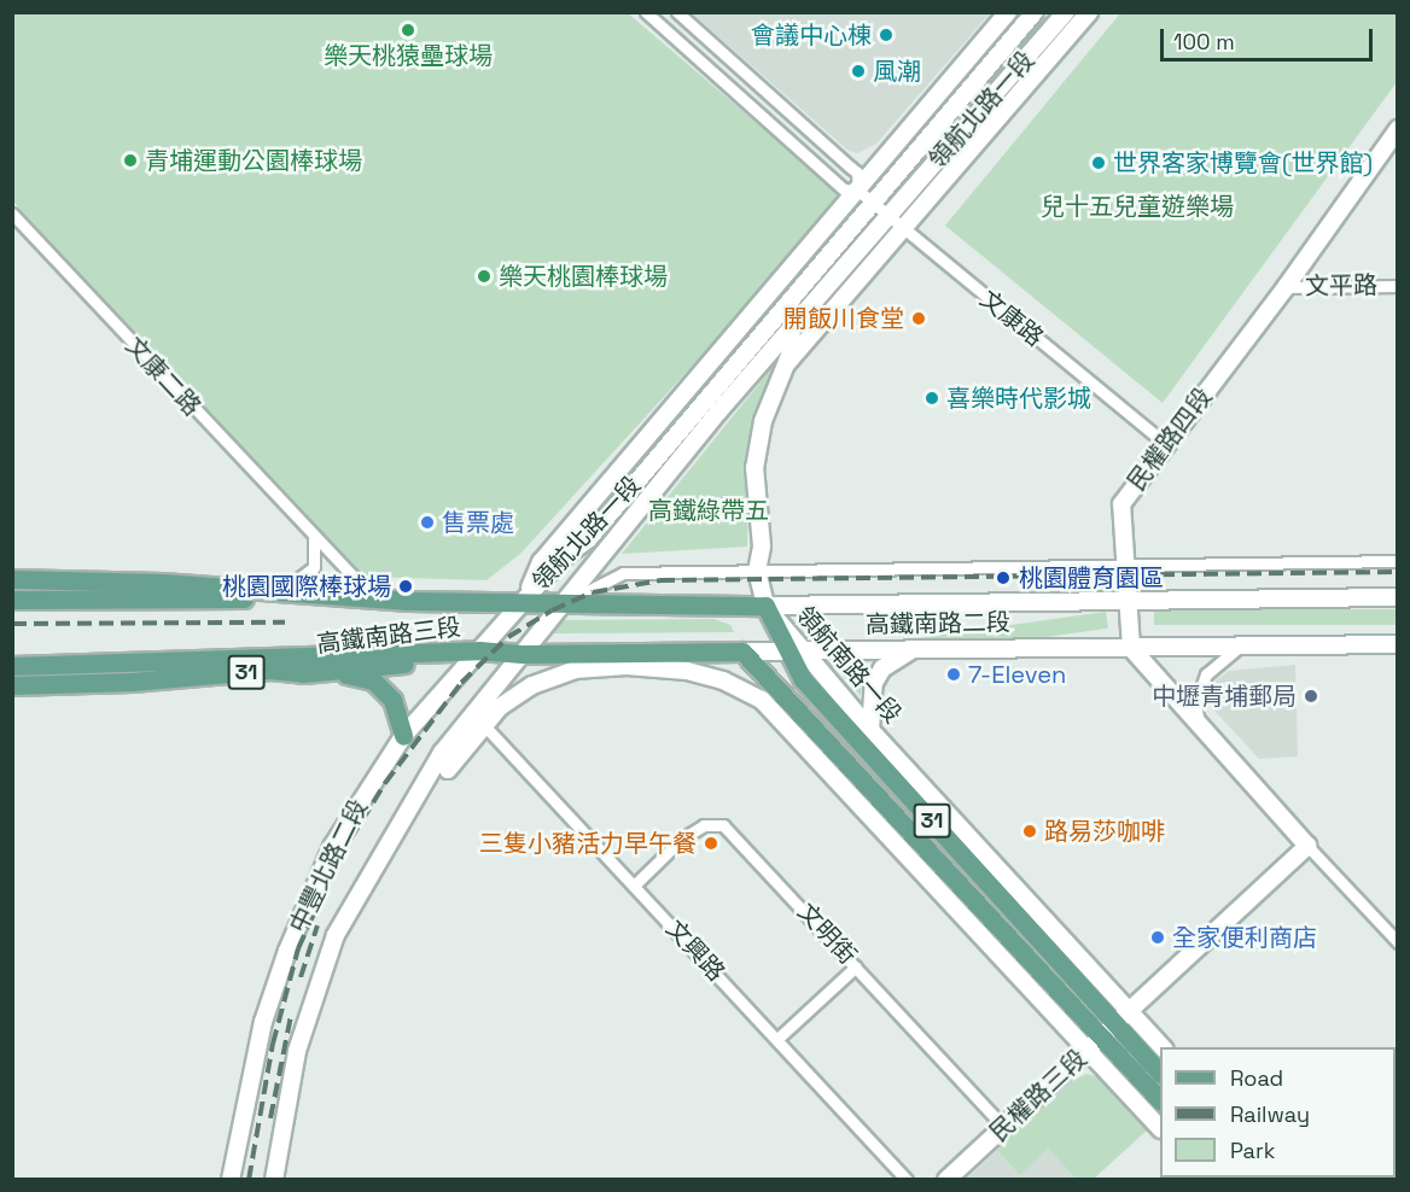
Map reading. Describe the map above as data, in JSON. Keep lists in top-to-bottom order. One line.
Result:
{"streets":{"main road":["高鐵南路二段","高鐵南路三段","領航南路一段","31"],"street":["領航北路一段","文平路","文康路","文康二路","民權路四段","中豐北路二段","文明街","文興路","民權路三段"]},"crossings":[["領航北路一段","文康路"],["領航北路一段","高鐵南路二段"],["領航北路一段","高鐵南路三段"],["領航北路一段","中豐北路二段"],["文平路","民權路四段"],["文康路","民權路四段"],["文康二路","高鐵南路三段"],["民權路四段","高鐵南路二段"],["高鐵南路二段","高鐵南路三段"],["高鐵南路二段","領航南路一段"],["高鐵南路二段","31"],["高鐵南路二段","中豐北路二段"],["高鐵南路三段","中豐北路二段"],["領航南路一段","31"],["領航南路一段","民權路三段"],["文明街","文興路"],["文明街","民權路三段"]],"parks":["兒十五兒童遊樂場","高鐵綠帶五"],"places":["樂天桃猿壘球場","會議中心棟","風潮","青埔運動公園棒球場","世界客家博覽會(世界館)","樂天桃園棒球場","開飯川食堂","喜樂時代影城","售票處","桃園體育園區","桃園國際棒球場","7-Eleven","中壢青埔郵局","路易莎咖啡","三隻小豬活力早午餐","全家便利商店"],"legend":["Road","Railway","Park"],"scale_bar":"100 m"}
